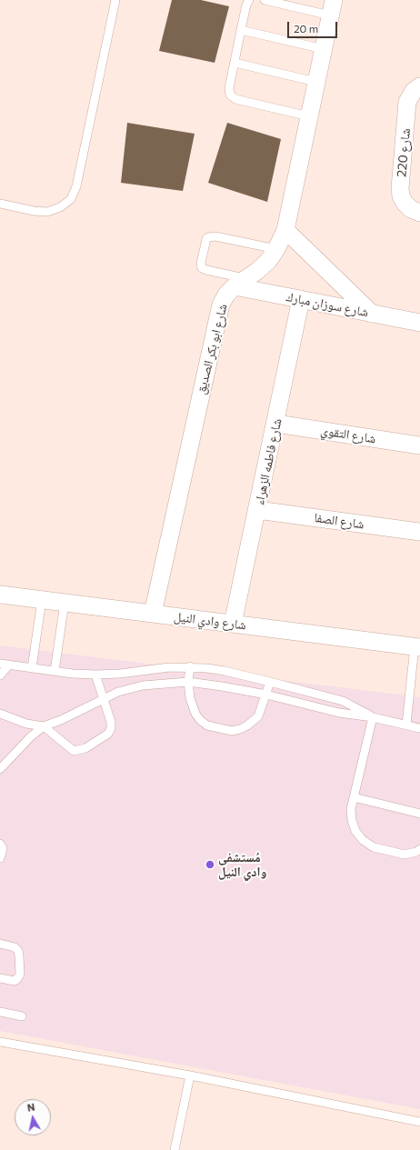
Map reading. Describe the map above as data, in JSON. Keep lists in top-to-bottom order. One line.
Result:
{"streets":{"street":["شارع 220","شارع سوزان مبارك","شارع ابو بكر الصديق","شارع التقوي","شارع فاطمه الزهراء","شارع الصفا","شارع وادي النيل"]},"crossings":[["شارع سوزان مبارك","شارع ابو بكر الصديق"],["شارع سوزان مبارك","شارع فاطمه الزهراء"],["شارع ابو بكر الصديق","شارع وادي النيل"],["شارع التقوي","شارع فاطمه الزهراء"],["شارع فاطمه الزهراء","شارع الصفا"],["شارع فاطمه الزهراء","شارع وادي النيل"]],"places":["مُستشفى وادي النيل"],"scale_bar":"20 m","north":"top"}
